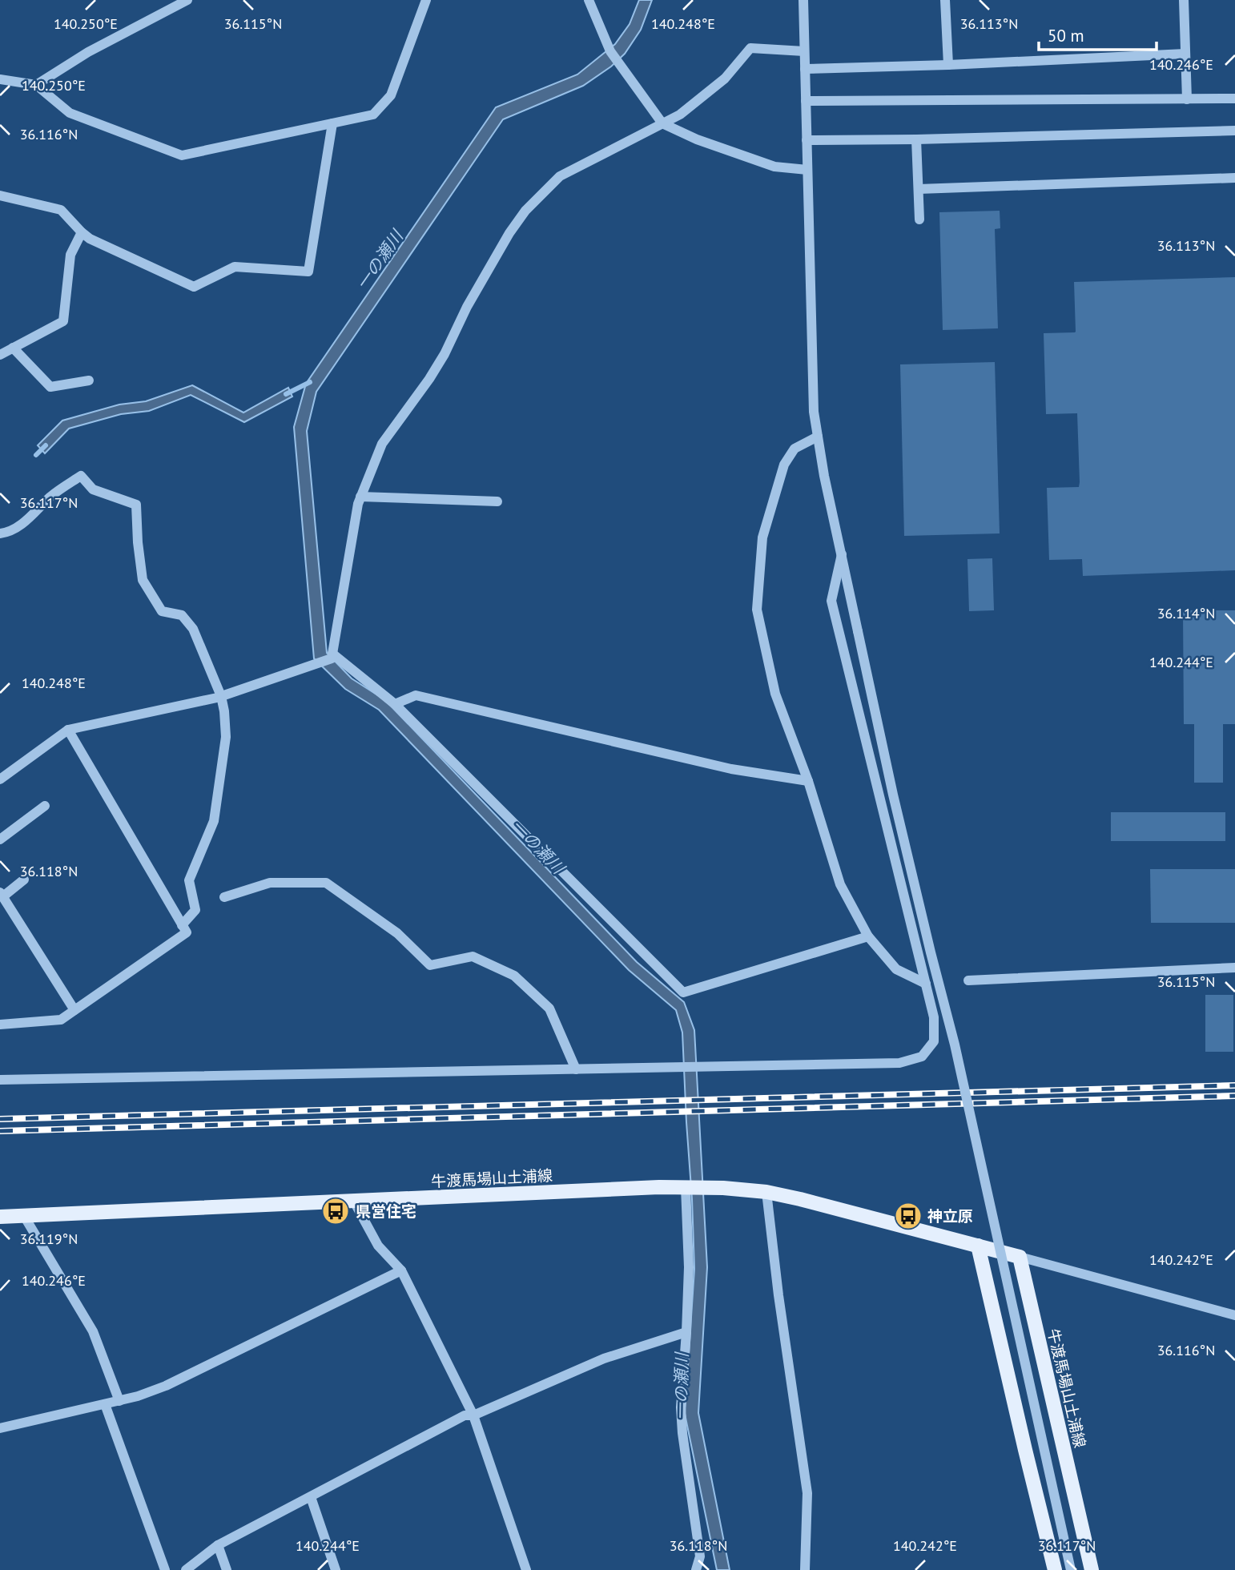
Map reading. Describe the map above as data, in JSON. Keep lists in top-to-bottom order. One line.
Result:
{"streets":{"main road":["牛渡馬場山土浦線"]},"water":["一の瀬川"],"places":{"bus stop":["県営住宅","神立原"]},"scale_bar":"50 m","coordinates":["140.250°E","36.115°N","140.248°E","36.113°N","140.246°E","36.116°N","36.117°N","36.114°N","140.244°E","36.118°N","36.119°N","140.242°E"]}
